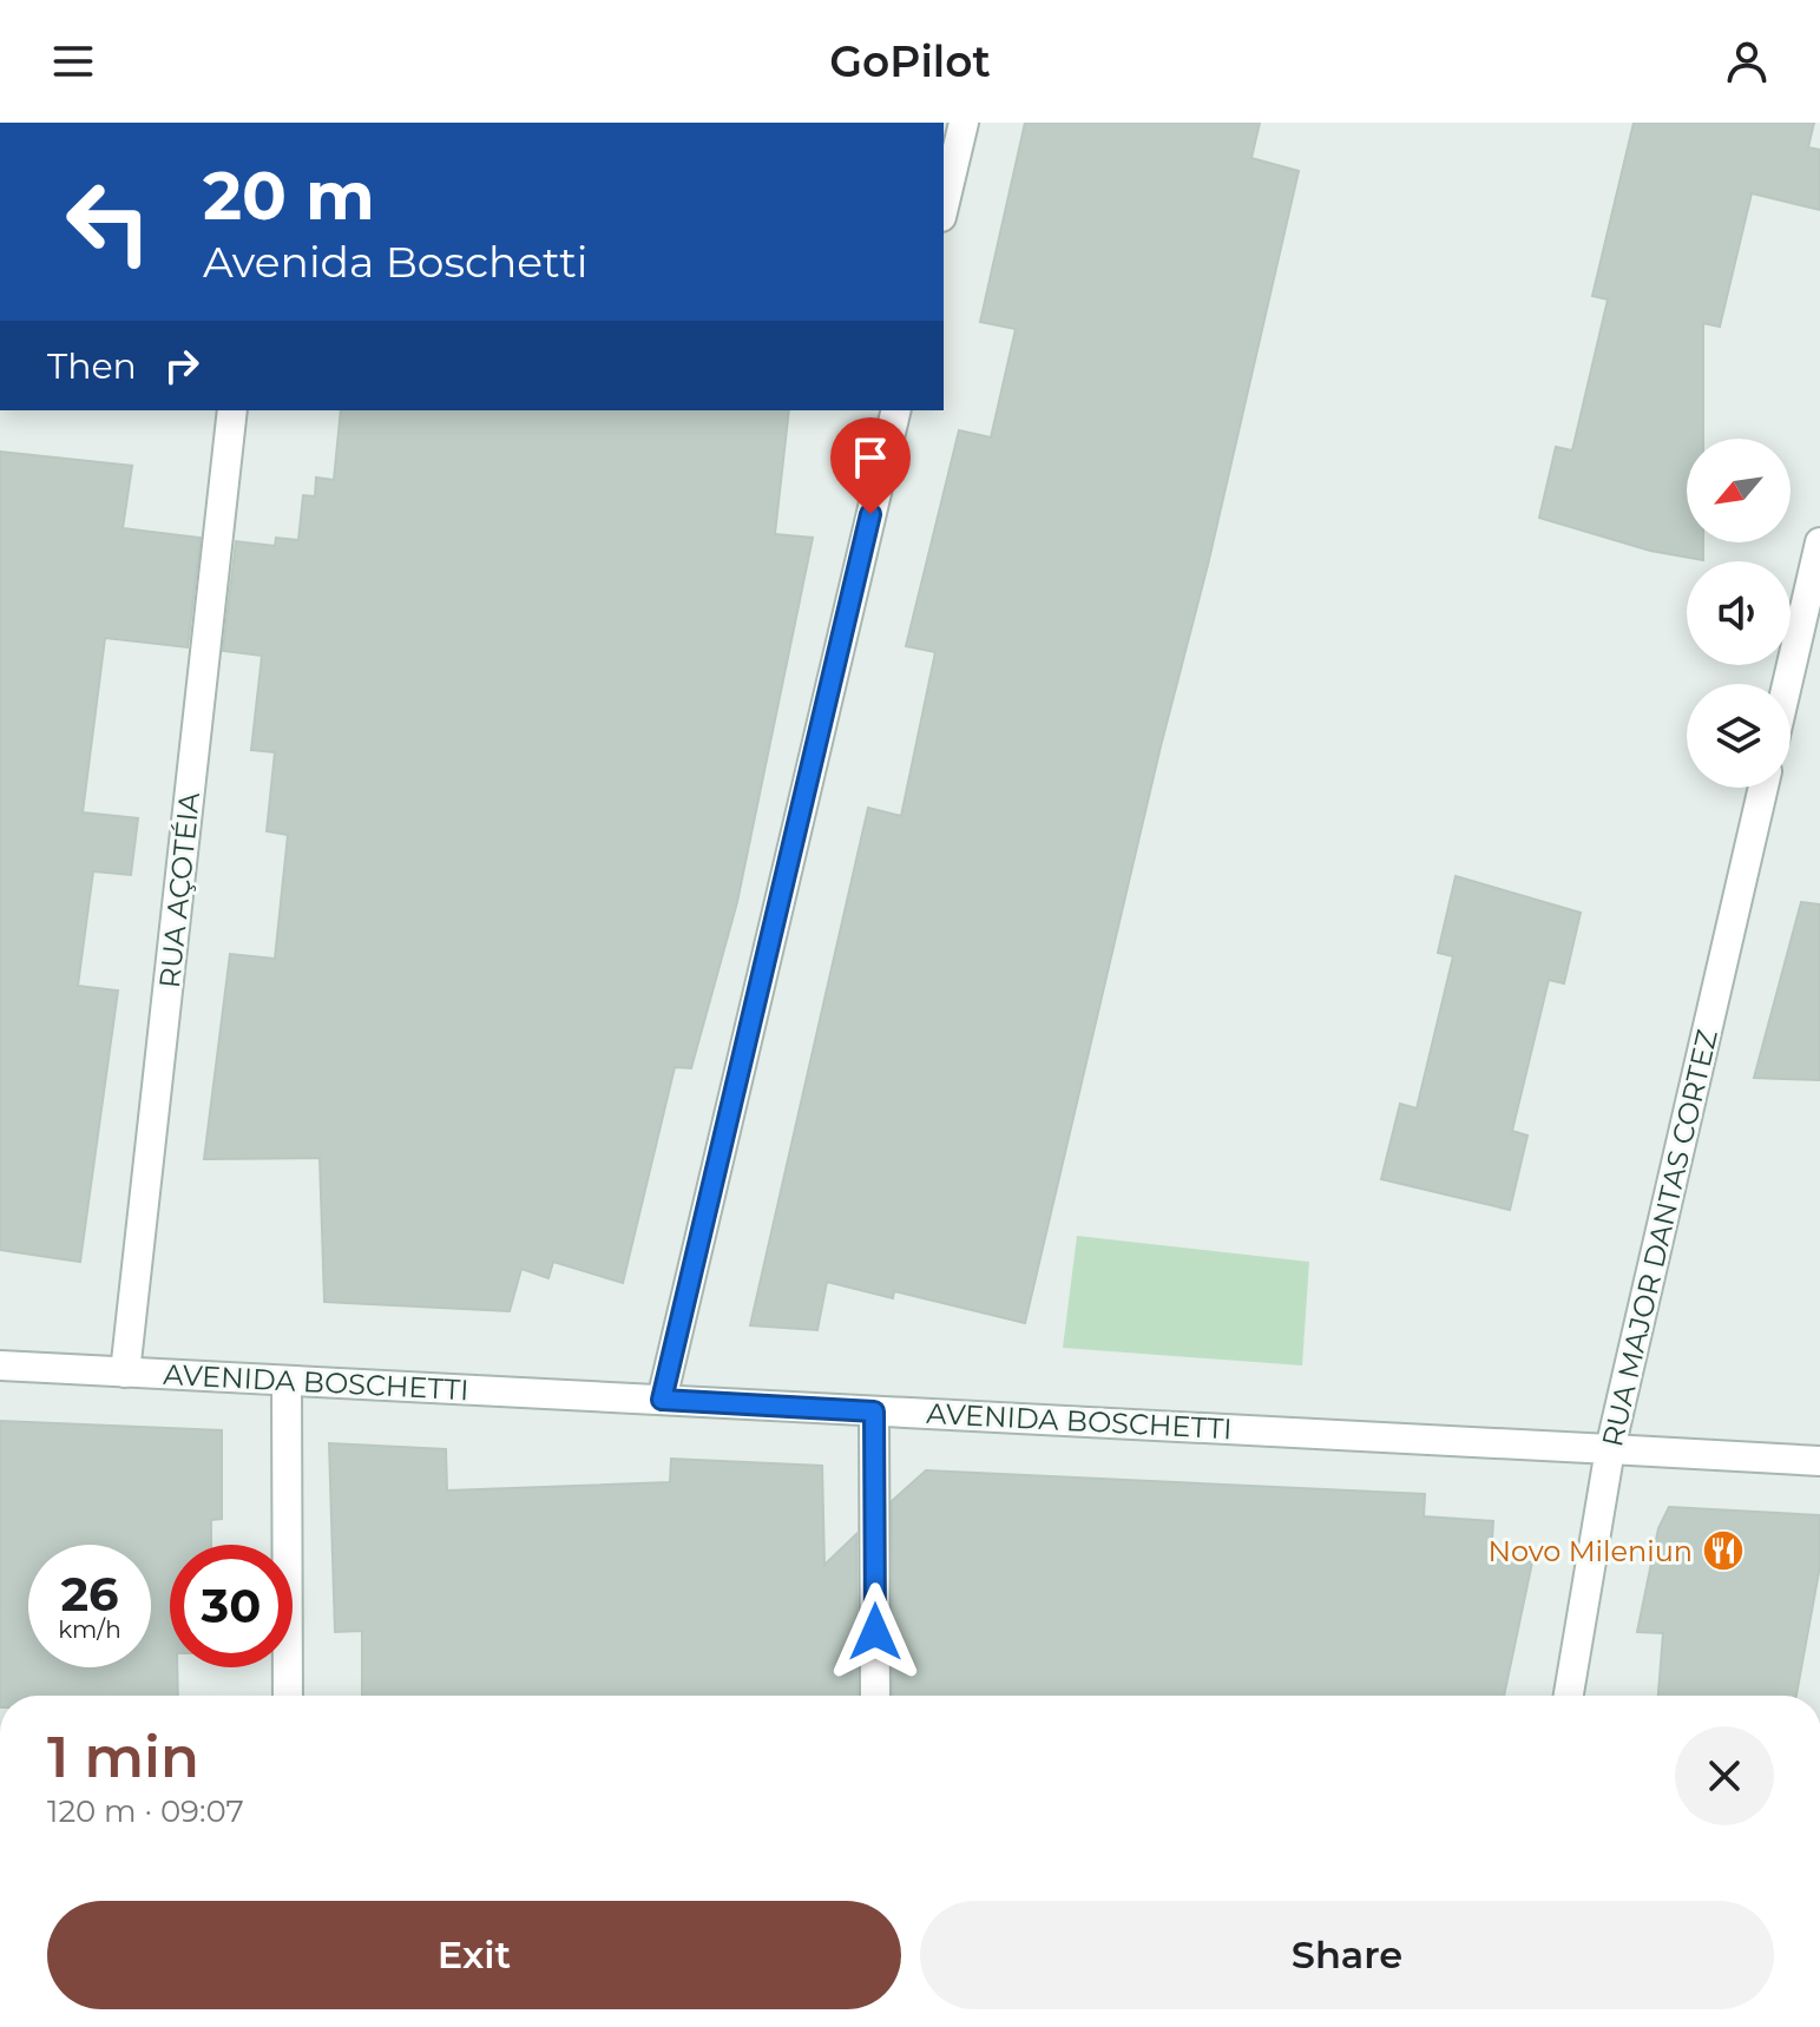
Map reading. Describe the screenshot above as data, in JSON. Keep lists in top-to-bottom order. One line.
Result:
{"streets":{"street":["RUA AÇOTÉIA","RUA MAJOR DANTAS CORTEZ","AVENIDA BOSCHETTI"]},"crossings":[["RUA AÇOTÉIA","AVENIDA BOSCHETTI"],["RUA MAJOR DANTAS CORTEZ","AVENIDA BOSCHETTI"]],"places":{"restaurant":["Novo Mileniun"]},"north":"bottom left","page":{"header":"GoPilot","turn":["20 m","Avenida Boschetti"],"then":"Then","speed":"26 km/h","limit":"30","heading":["1 min","120 m · 09:07"],"buttons":["Exit","Share"]}}
